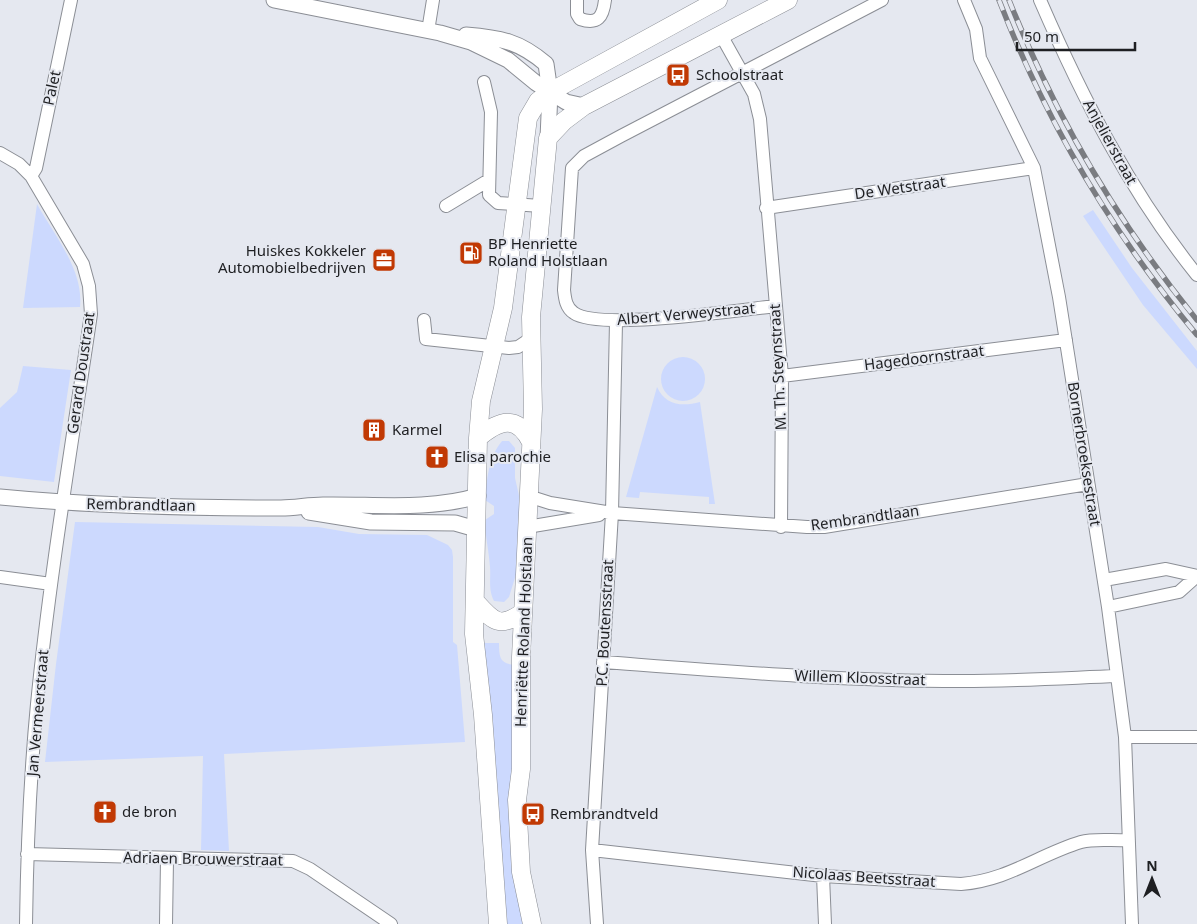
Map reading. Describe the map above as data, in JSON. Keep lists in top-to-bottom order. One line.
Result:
{"streets":{"main road":["Henriëtte Roland Holstlaan"],"street":["Palet","Anjelierstraat","De Wetstraat","Albert Verweystraat","Hagedoornstraat","M. Th. Steynstraat","Gerard Doustraat","Bornerbroeksestraat","Rembrandtlaan","P.C. Boutensstraat","Willem Kloosstraat","Jan Vermeerstraat","Adriaen Brouwerstraat","Nicolaas Beetsstraat"]},"crossings":[["Palet","Gerard Doustraat"],["De Wetstraat","M. Th. Steynstraat"],["De Wetstraat","Bornerbroeksestraat"],["Albert Verweystraat","M. Th. Steynstraat"],["Albert Verweystraat","P.C. Boutensstraat"],["Hagedoornstraat","M. Th. Steynstraat"],["Hagedoornstraat","Bornerbroeksestraat"],["M. Th. Steynstraat","Rembrandtlaan"],["Gerard Doustraat","Rembrandtlaan"],["Gerard Doustraat","Jan Vermeerstraat"],["Bornerbroeksestraat","Rembrandtlaan"],["Bornerbroeksestraat","Willem Kloosstraat"],["Bornerbroeksestraat","Nicolaas Beetsstraat"],["Rembrandtlaan","P.C. Boutensstraat"],["Rembrandtlaan","Henriëtte Roland Holstlaan"],["Rembrandtlaan","Jan Vermeerstraat"],["P.C. Boutensstraat","Willem Kloosstraat"],["P.C. Boutensstraat","Nicolaas Beetsstraat"],["Jan Vermeerstraat","Adriaen Brouwerstraat"]],"places":{"bus stop":["Schoolstraat","Rembrandtveld"],"fuel station":["BP Henriette Roland Holstlaan"],"office":["Huiskes Kokkeler Automobielbedrijven"],"building":["Karmel"],"church":["Elisa parochie","de bron"]},"scale_bar":"50 m","north":"top"}
